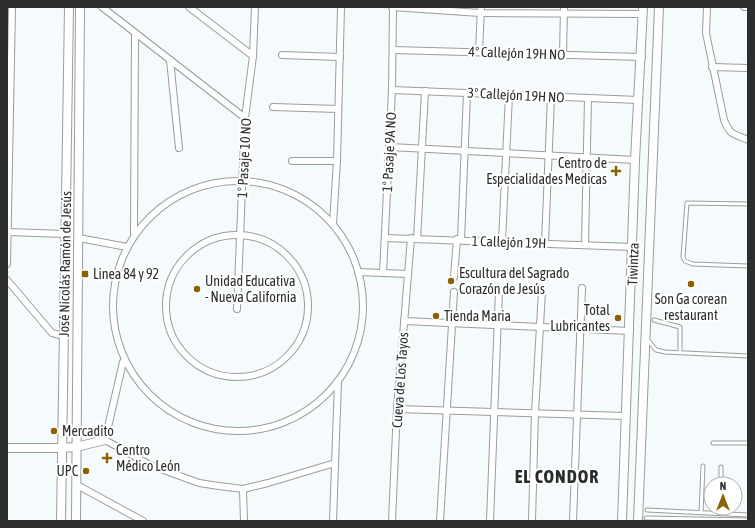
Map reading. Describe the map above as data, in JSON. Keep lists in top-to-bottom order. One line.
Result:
{"streets":{"street":["4° Callejón 19H NO","3° Callejón 19H NO","1º Pasaje 9A NO","1° Pasaje 10 NO","1 Callejón 19H","José Nicolás Ramón de Jesús","Tiwintza","Cueva de Los Tayos"]},"crossings":[["4° Callejón 19H NO","1º Pasaje 9A NO"],["4° Callejón 19H NO","Tiwintza"],["3° Callejón 19H NO","1º Pasaje 9A NO"],["3° Callejón 19H NO","Tiwintza"],["3° Callejón 19H NO","Cueva de Los Tayos"],["1º Pasaje 9A NO","1 Callejón 19H"],["1 Callejón 19H","Tiwintza"],["1 Callejón 19H","Cueva de Los Tayos"]],"districts":["EL CONDOR"],"places":{"health":["Centro de Especialidades Medicas","Centro Médico León"],"transit":["Linea 84 y 92"],"other":["Escultura del Sagrado Corazón de Jesús","Son Ga corean restaurant","Unidad Educativa - Nueva California","Tienda Maria","Total Lubricantes","Mercadito","UPC"]},"north":"top"}
